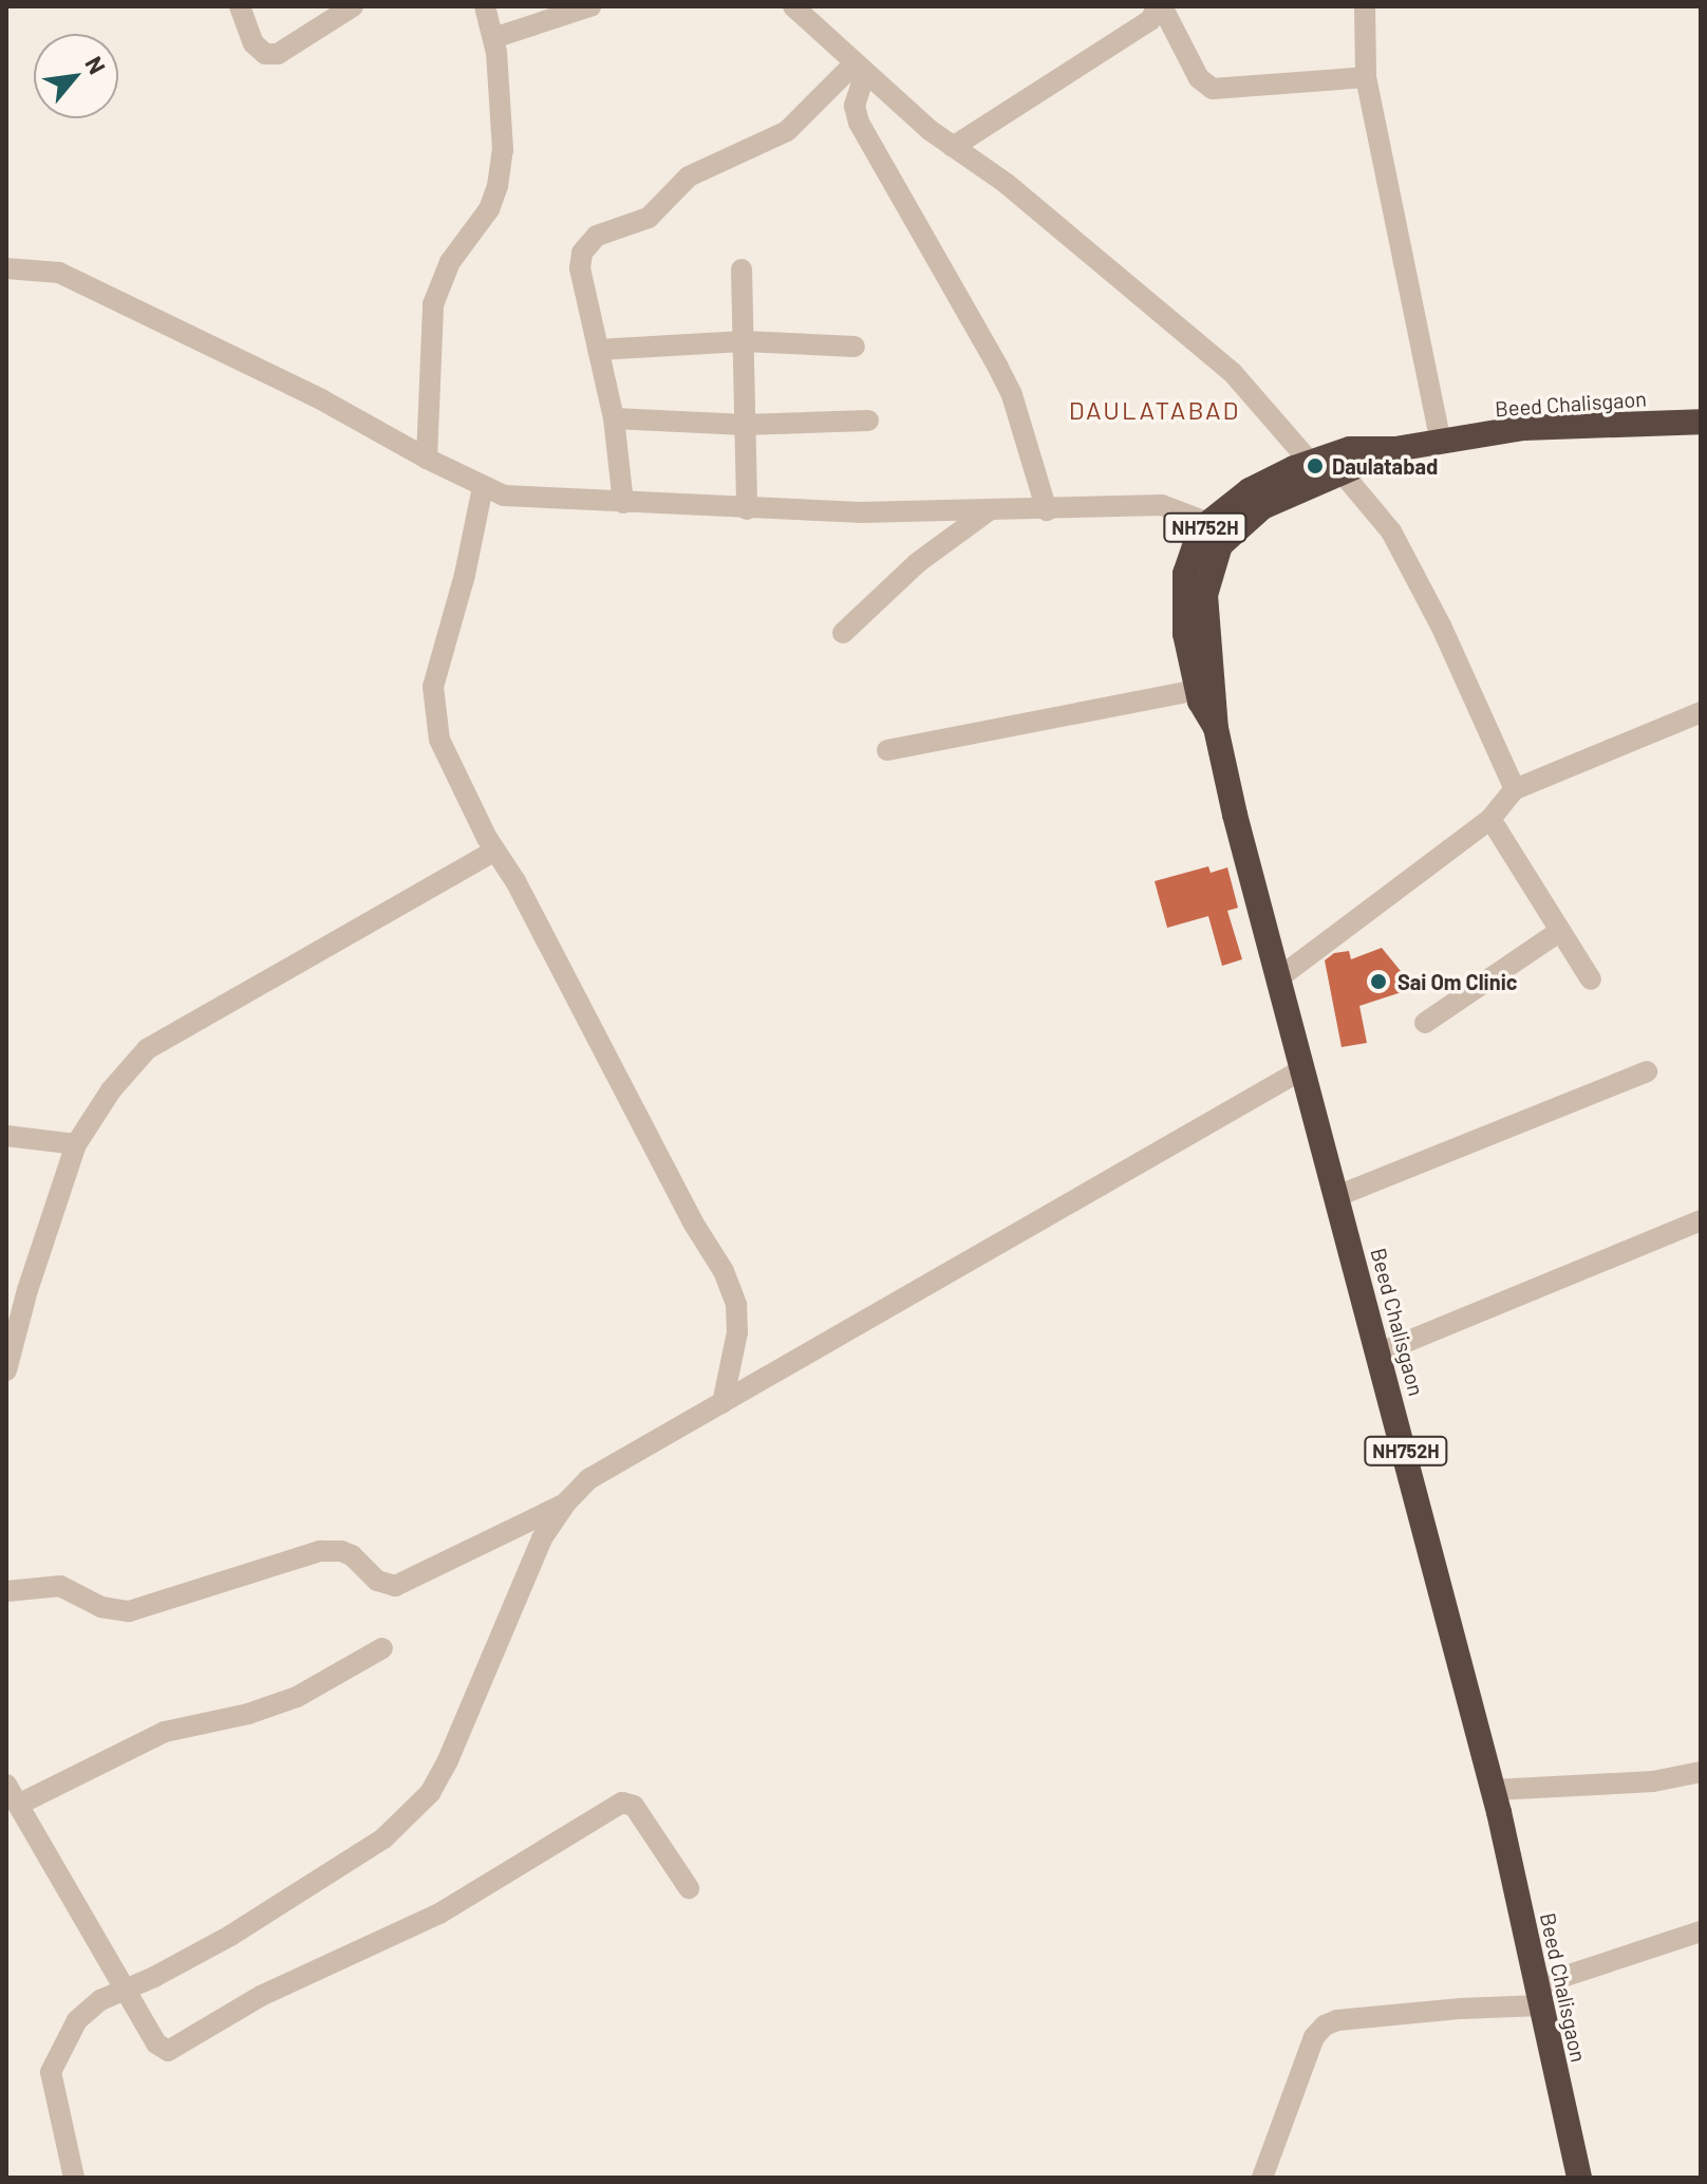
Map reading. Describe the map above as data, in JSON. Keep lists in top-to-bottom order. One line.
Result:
{"streets":{"highway":["Beed Chalisgaon","NH752H"]},"districts":["DAULATABAD"],"places":["Daulatabad","Sai Om Clinic"],"north":"top right"}
